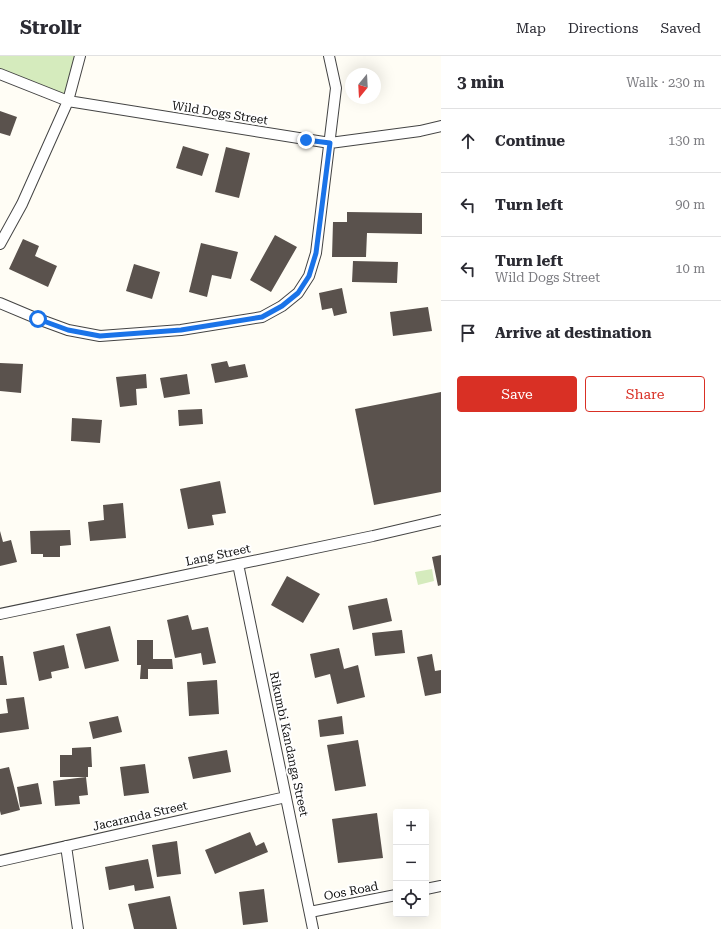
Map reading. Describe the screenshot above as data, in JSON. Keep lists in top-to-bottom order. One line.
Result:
{"streets":{"street":["Wild Dogs Street","Lang Street","Rikumbi Kandanga Street","Jacaranda Street","Oos Road"]},"crossings":[["Lang Street","Rikumbi Kandanga Street"],["Rikumbi Kandanga Street","Jacaranda Street"],["Rikumbi Kandanga Street","Oos Road"]],"north":"bottom","page":{"header":"Strollr","nav":["Map","Directions","Saved"],"heading":["3 min","Walk · 230 m"],"list":[["Continue","130 m"],["Turn left","90 m"],["Turn left","Wild Dogs Street","10 m"],"Arrive at destination"],"buttons":["Save","Share"],"map_buttons":["+","−"]}}
